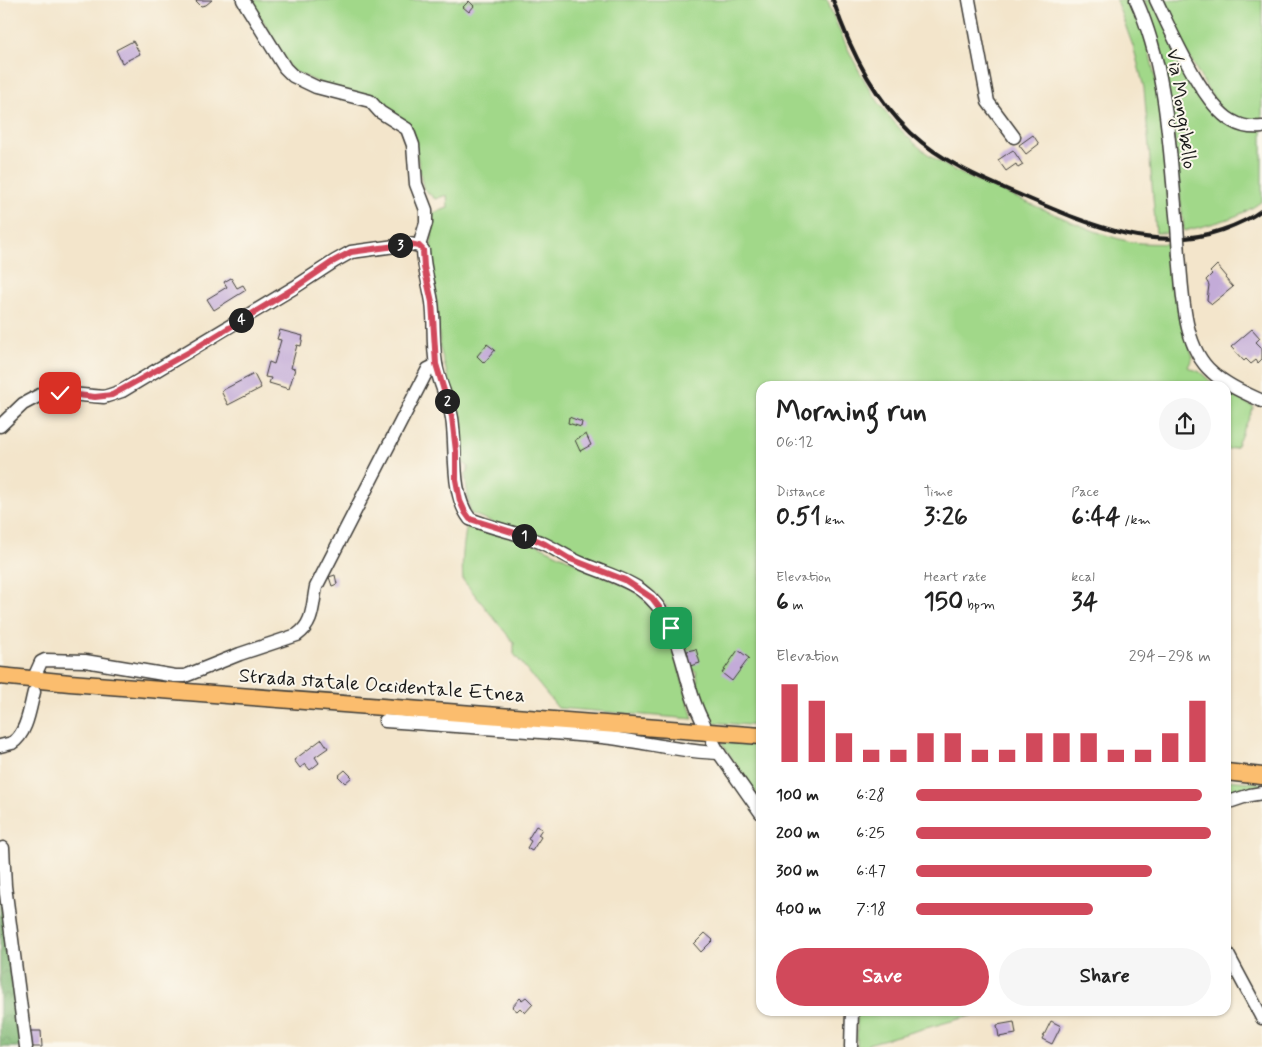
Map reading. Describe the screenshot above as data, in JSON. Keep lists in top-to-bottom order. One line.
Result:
{"streets":{"main road":["Strada statale Occidentale Etnea"],"street":["Via Mongibello"]},"page":{"pins":["3","4","2","1"],"heading":["Morning run","06:12"],"stats":[["Distance","0.51 km"],["Time","3:26"],["Pace","6:44 /km"],["Elevation","6 m"],["Heart rate","150 bpm"],["kcal","34"]],"chart":["Elevation","294–298 m"],"list":[{"name":"100 m","note":"6:28"},{"name":"200 m","note":"6:25"},{"name":"300 m","note":"6:47"},{"name":"400 m","note":"7:18"}],"buttons":["Save","Share"]}}
